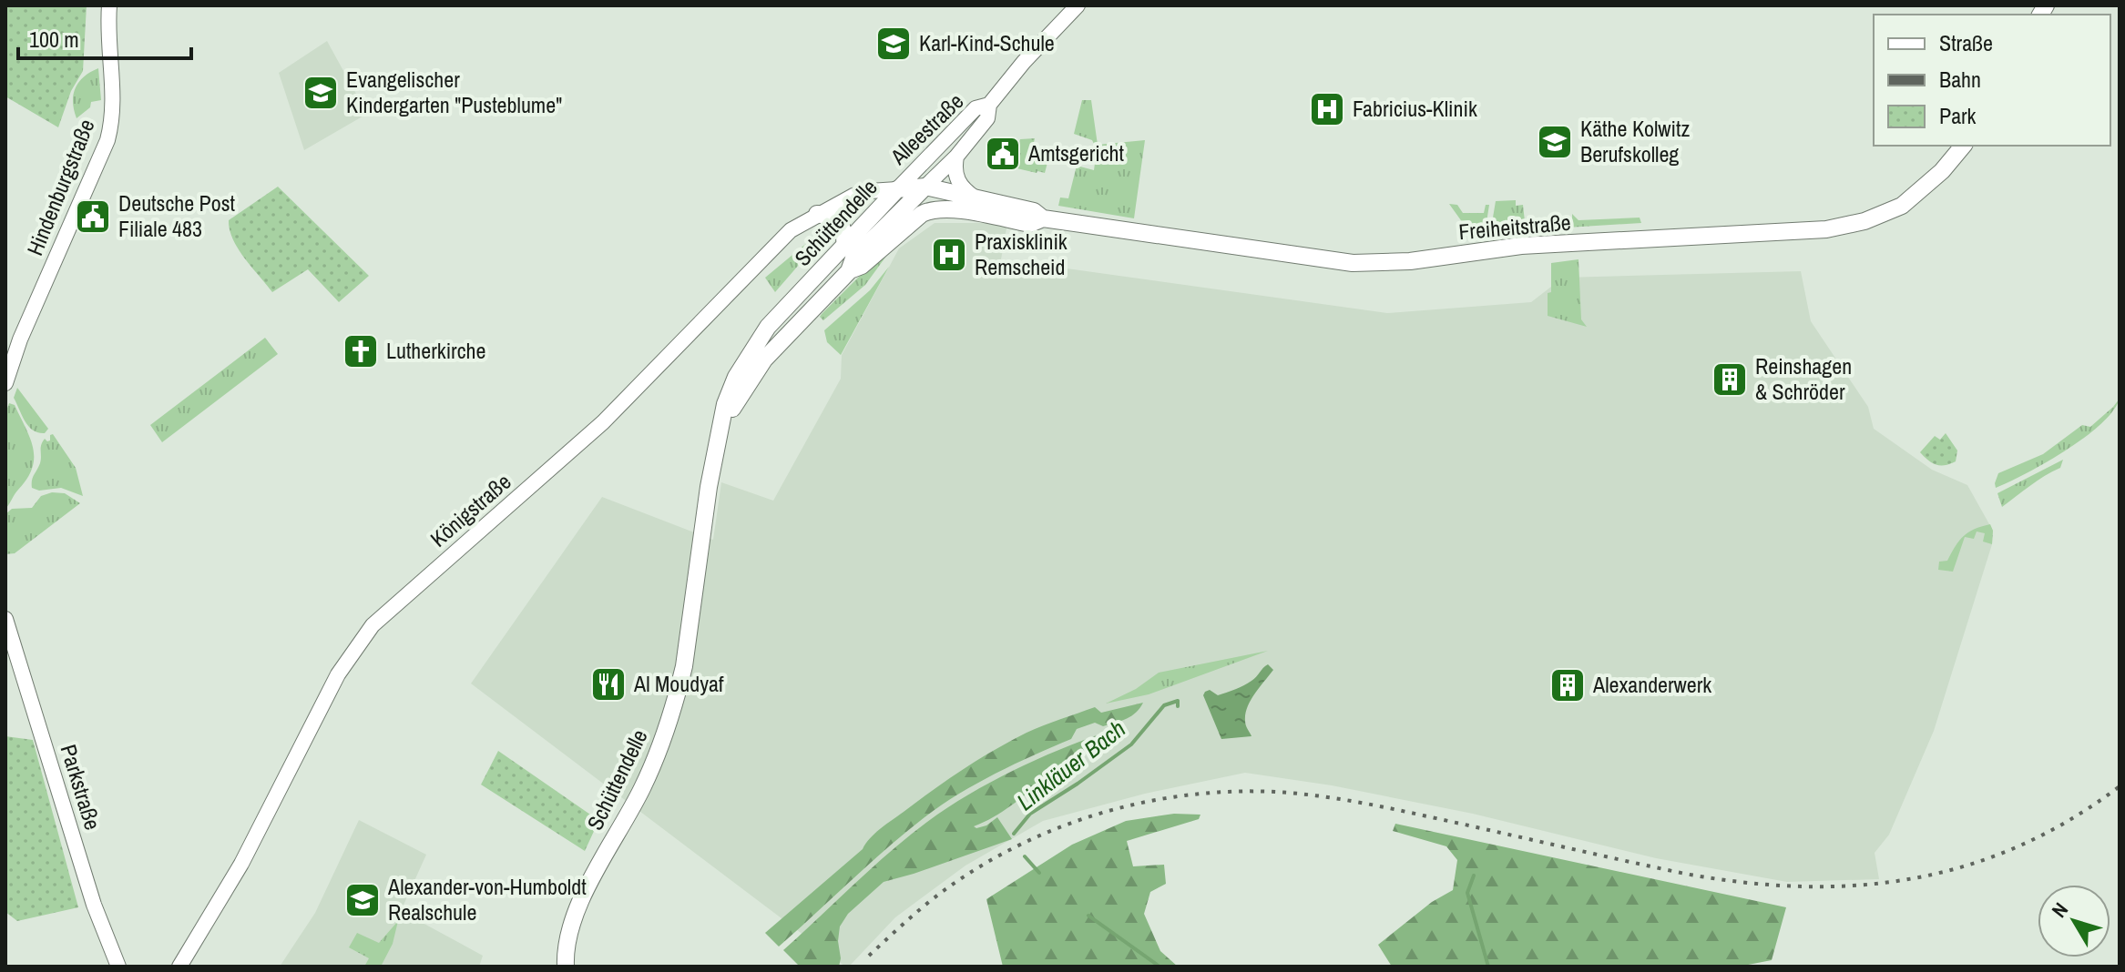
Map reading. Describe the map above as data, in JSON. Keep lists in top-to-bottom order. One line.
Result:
{"streets":{"main road":["Schüttendelle","Freiheitstraße"],"street":["Alleestraße","Hindenburgstraße","Königstraße","Parkstraße"]},"crossings":[["Alleestraße","Schüttendelle"],["Alleestraße","Freiheitstraße"],["Alleestraße","Königstraße"],["Schüttendelle","Freiheitstraße"],["Schüttendelle","Königstraße"],["Freiheitstraße","Königstraße"]],"water":["Linkläuer Bach"],"places":{"school or university":["Karl-Kind-Schule","Evangelischer Kindergarten \"Pusteblume\"","Käthe Kolwitz Berufskolleg","Alexander-von-Humboldt Realschule"],"hospital":["Fabricius-Klinik","Praxisklinik Remscheid"],"public building":["Amtsgericht","Deutsche Post Filiale 483"],"church":["Lutherkirche"],"building":["Reinshagen & Schröder","Alexanderwerk"],"restaurant":["Al Moudyaf"]},"legend":["Straße","Bahn","Park"],"scale_bar":"100 m","north":"top left"}
